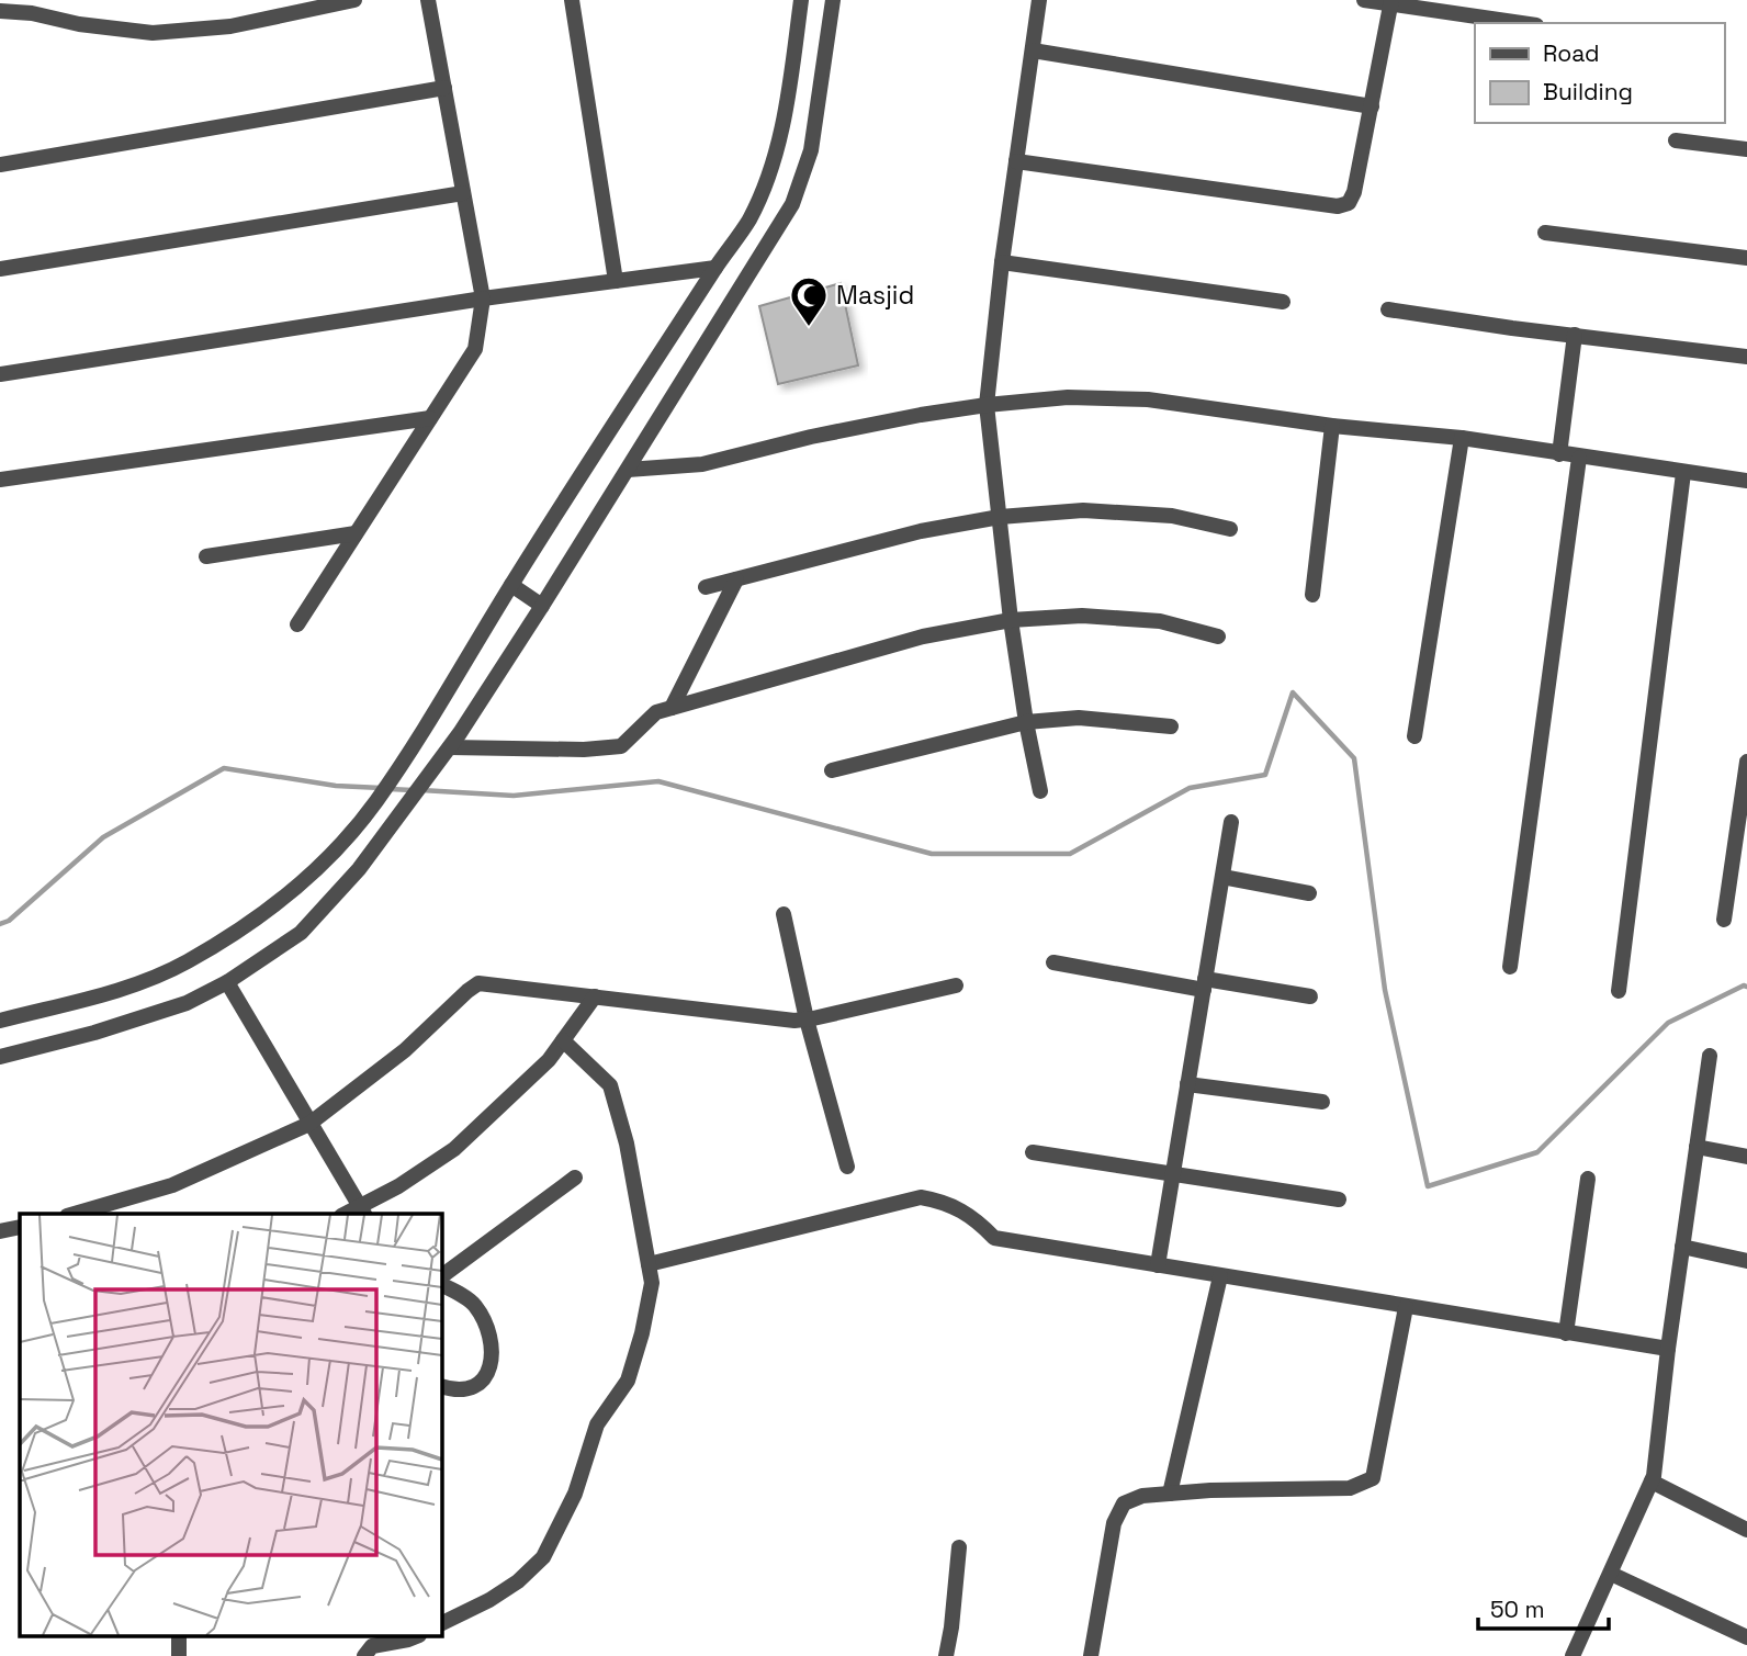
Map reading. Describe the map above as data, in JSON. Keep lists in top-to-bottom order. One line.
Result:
{"places":{"mosque":["Masjid"]},"legend":["Road","Building"],"scale_bar":"50 m"}
